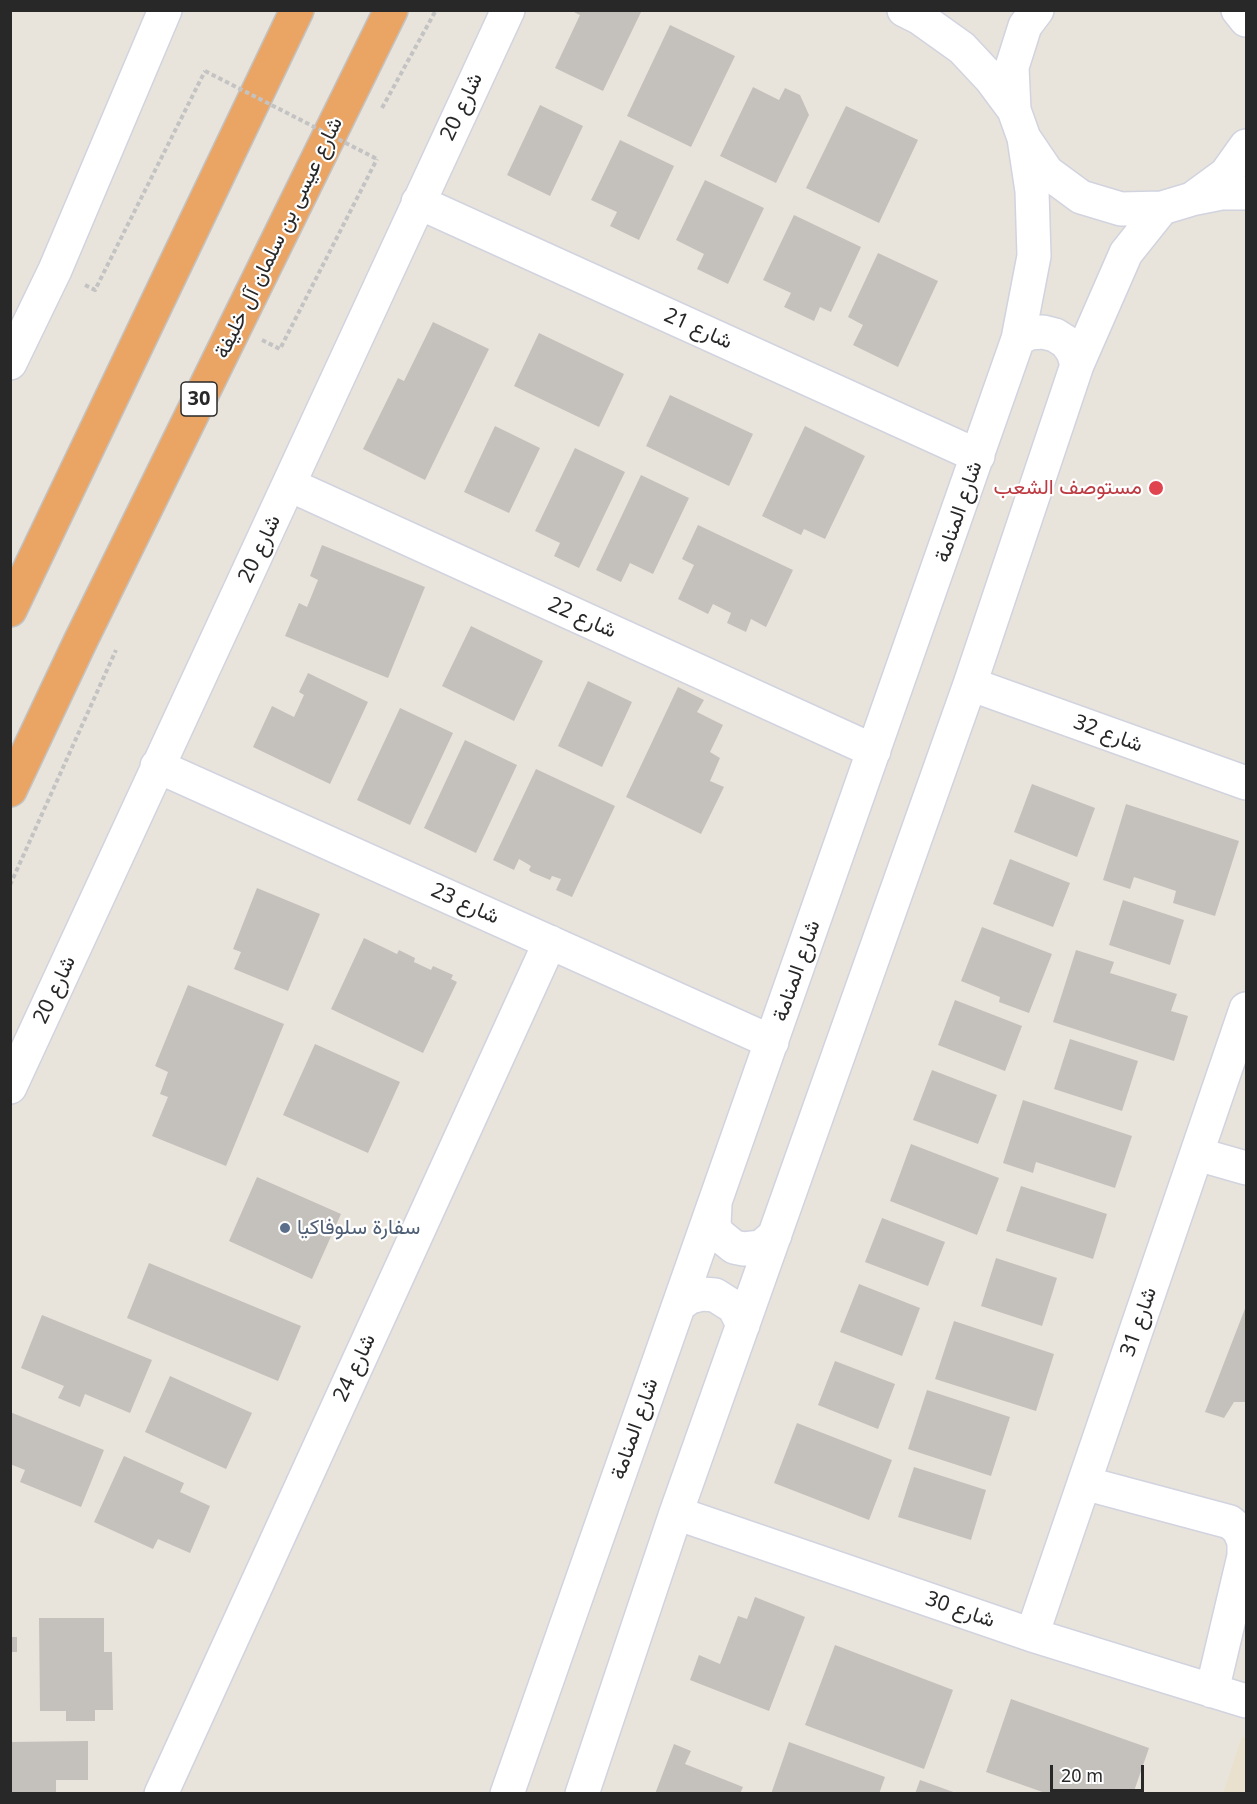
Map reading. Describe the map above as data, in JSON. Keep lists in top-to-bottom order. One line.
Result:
{"streets":{"highway":["شارع عيسى بن سلمان آل خليفة","30"],"street":["شارع 20","شارع 21","شارع المنامة","شارع 22","شارع 32","شارع 23","شارع 31","شارع 24","شارع 30"]},"crossings":[["شارع 20","شارع 21"],["شارع 20","شارع 22"],["شارع 20","شارع 23"],["شارع 21","شارع المنامة"],["شارع المنامة","شارع 22"],["شارع المنامة","شارع 23"],["شارع 23","شارع 24"],["شارع 31","شارع 30"]],"places":["مستوصف الشعب","سفارة سلوفاكيا"],"scale_bar":"20 m"}
